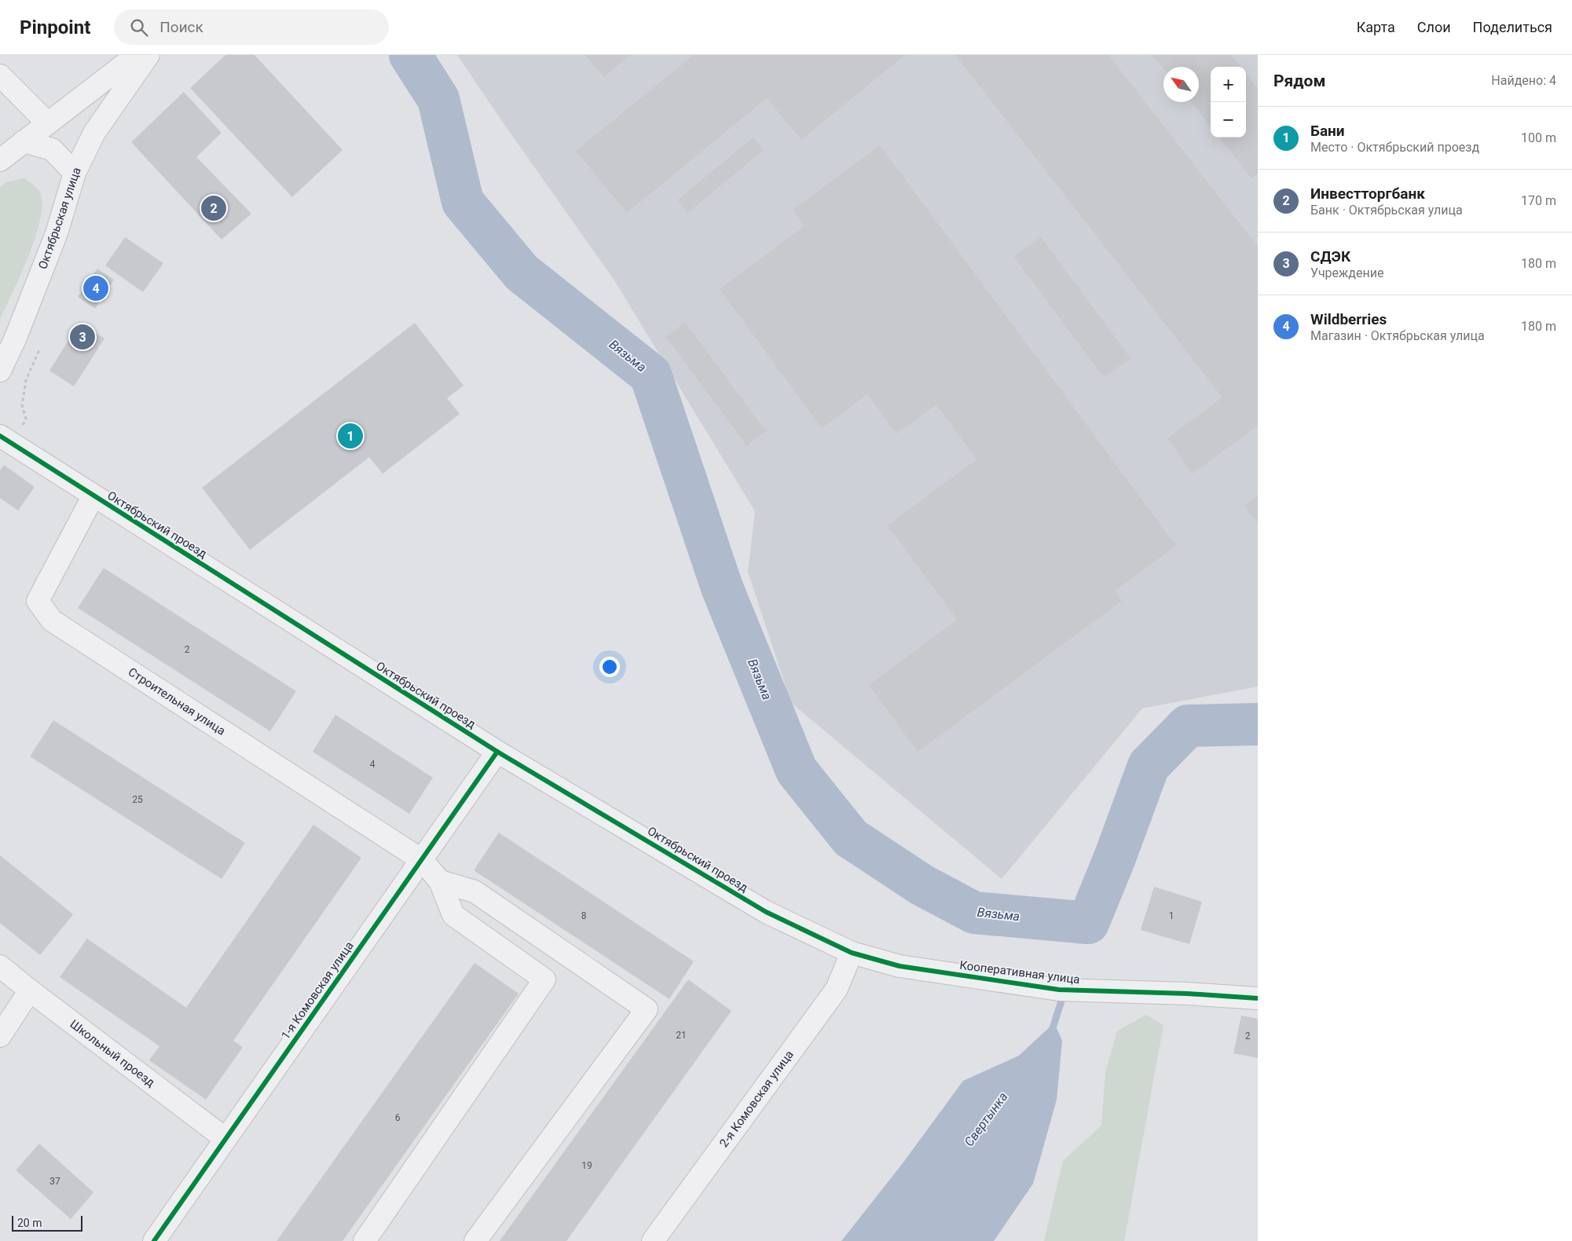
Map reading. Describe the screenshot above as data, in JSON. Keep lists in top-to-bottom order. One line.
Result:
{"streets":{"street":["Октябрьская улица","Октябрьский проезд","Строительная улица","Кооперативная улица","1-я Комовская улица","Школьный проезд","2-я Комовская улица"]},"crossings":[["Октябрьский проезд","Строительная улица"],["Октябрьский проезд","Кооперативная улица"],["Октябрьский проезд","1-я Комовская улица"],["Октябрьский проезд","2-я Комовская улица"],["Строительная улица","1-я Комовская улица"],["Кооперативная улица","2-я Комовская улица"],["1-я Комовская улица","Школьный проезд"]],"water":["Вязьма","Свертынка"],"house_numbers":["2","4","25","8","1","21","2","6","19","37"],"scale_bar":"20 m","north":"top left","page":{"header":"Pinpoint","search":"Поиск","nav":["Карта","Слои","Поделиться"],"heading":["Рядом","Найдено: 4"],"map_buttons":["+","−"],"list":[{"mark":"1","name":"Бани","note":"Место · Октябрьский проезд","value":"100 m"},{"mark":"2","name":"Инвестторгбанк","note":"Банк · Октябрьская улица","value":"170 m"},{"mark":"3","name":"СДЭК","note":"Учреждение","value":"180 m"},{"mark":"4","name":"Wildberries","note":"Магазин · Октябрьская улица","value":"180 m"}],"pins":["2","4","3","1"],"scale":"20 m"}}
